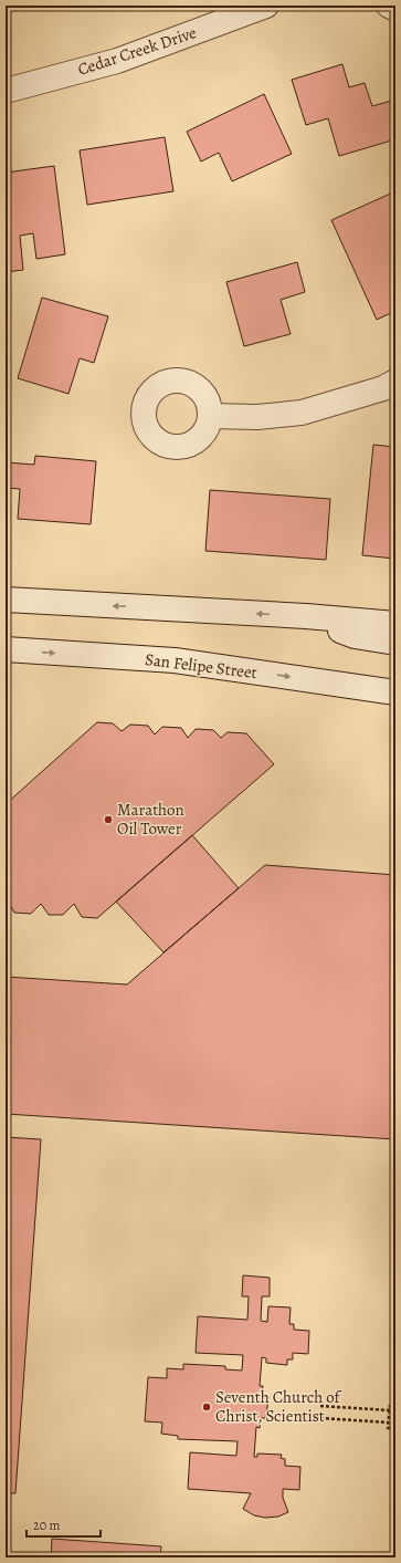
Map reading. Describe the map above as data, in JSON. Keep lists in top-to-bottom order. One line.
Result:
{"streets":{"main road":["Cedar Creek Drive","San Felipe Street"]},"places":["Marathon Oil Tower","Seventh Church of Christ, Scientist"],"scale_bar":"20 m"}
